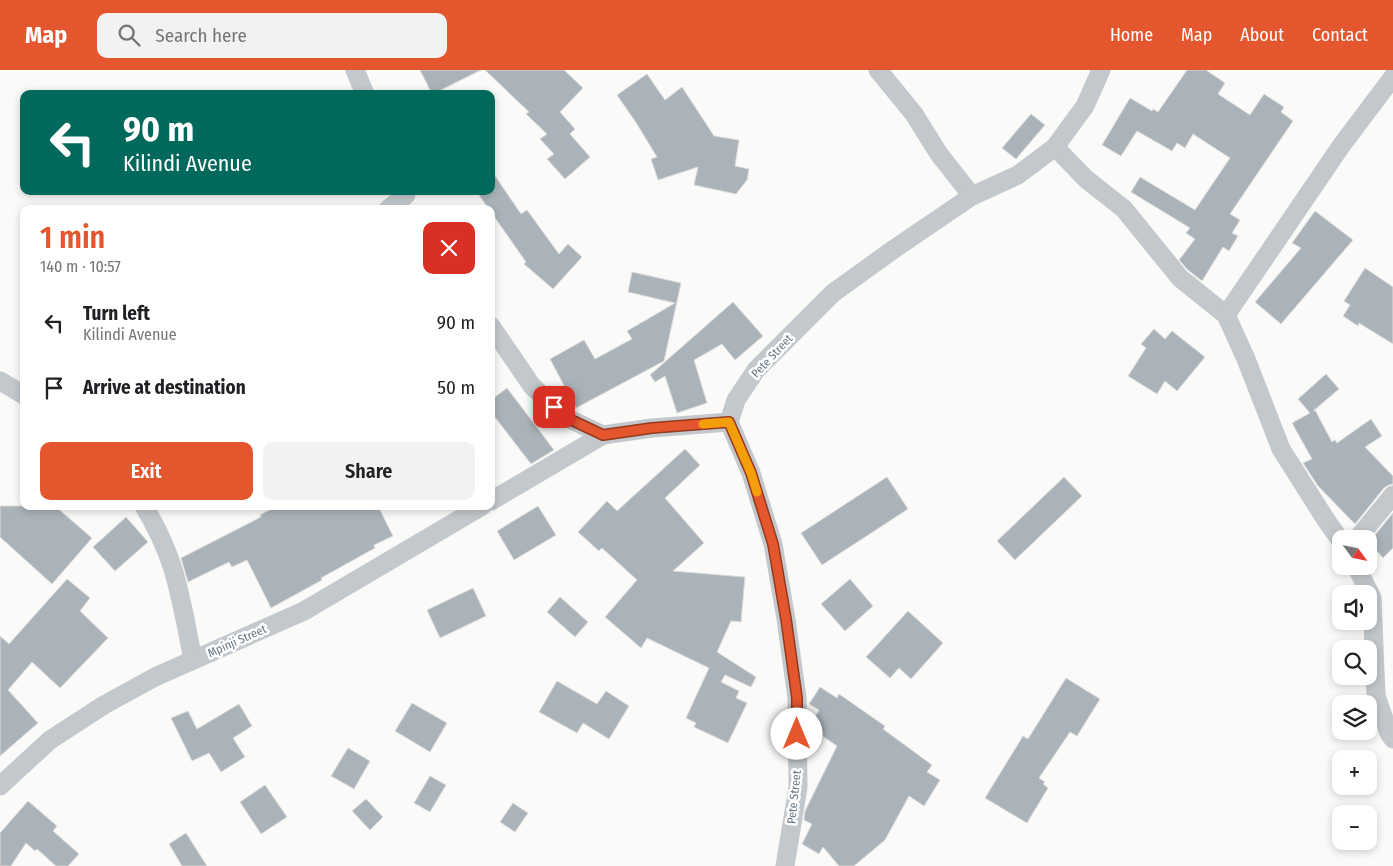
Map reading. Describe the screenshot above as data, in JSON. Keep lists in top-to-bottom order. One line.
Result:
{"streets":{"street":["Pete Street","Mpinji Street"]},"north":"bottom right","page":{"header":"Map","search":"Search here","nav":["Home","Map","About","Contact"],"turn":["90 m","Kilindi Avenue"],"heading":["1 min","140 m · 10:57"],"list":[{"name":"Turn left","note":"Kilindi Avenue","value":"90 m"},{"name":"Arrive at destination","value":"50 m"}],"buttons":["Exit","Share"],"map_buttons":["+","−"]}}
